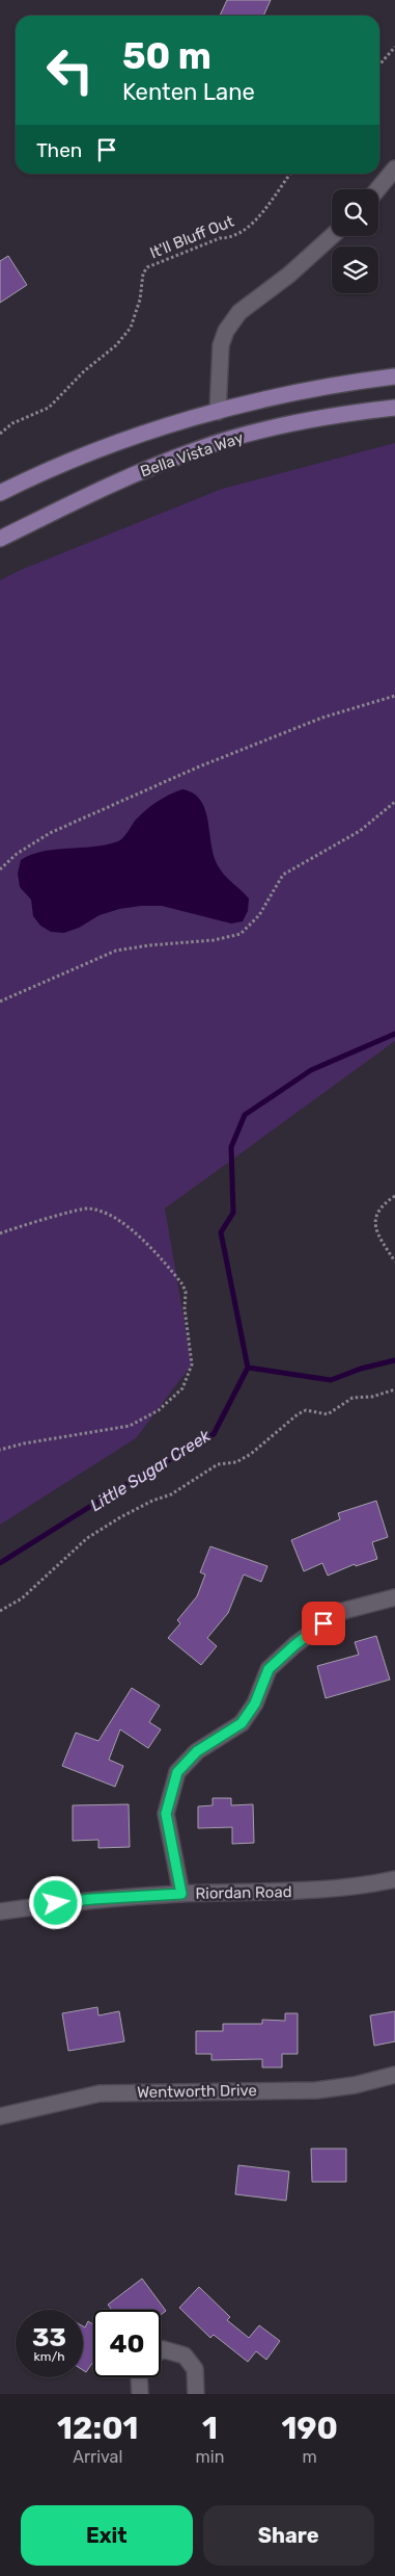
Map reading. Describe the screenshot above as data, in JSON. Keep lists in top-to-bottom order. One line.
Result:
{"streets":{"main road":["Bella Vista Way"],"street":["Riordan Road","Wentworth Drive"],"path":["It'll Bluff Out"]},"water":["Little Sugar Creek"],"page":{"turn":["50 m","Kenten Lane"],"then":"Then","speed":"33 km/h","limit":"40","eta":["12:01","Arrival","1","min","190","m"],"buttons":["Exit","Share"]}}
